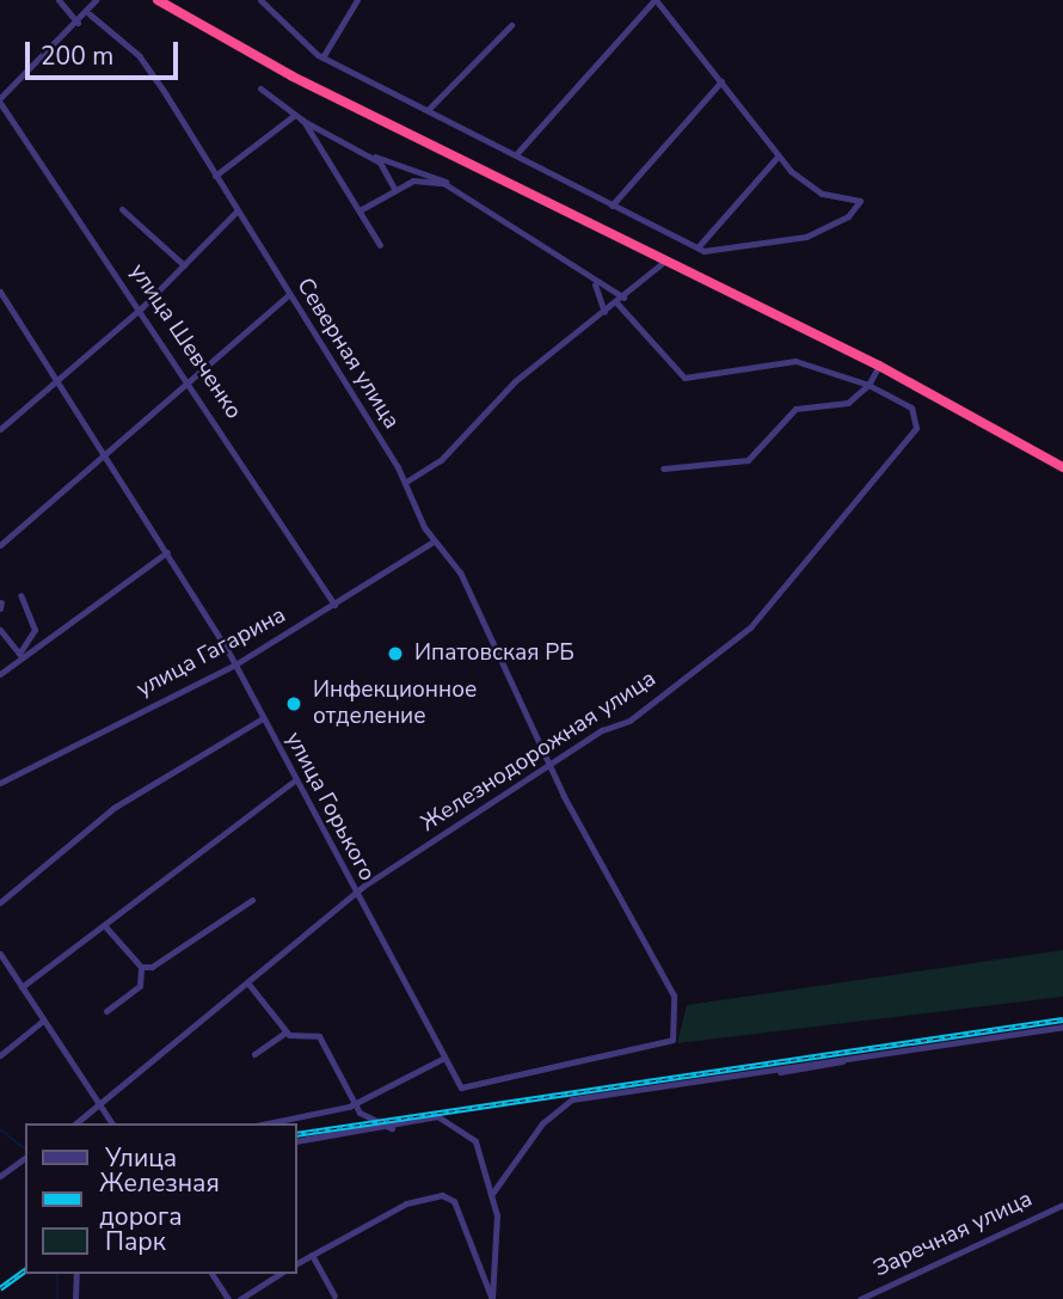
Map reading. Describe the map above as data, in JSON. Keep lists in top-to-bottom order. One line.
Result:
{"streets":{"street":["улица Шевченко","Северная улица","улица Гагарина","Железнодорожная улица","улица Горького","Заречная улица"]},"crossings":[["улица Шевченко","улица Гагарина"],["Северная улица","улица Гагарина"],["Северная улица","Железнодорожная улица"],["Северная улица","улица Горького"],["улица Гагарина","улица Горького"],["Железнодорожная улица","улица Горького"]],"places":["Ипатовская РБ","Инфекционное отделение"],"legend":["Улица","Железная дорога","Парк"],"scale_bar":"200 m"}
